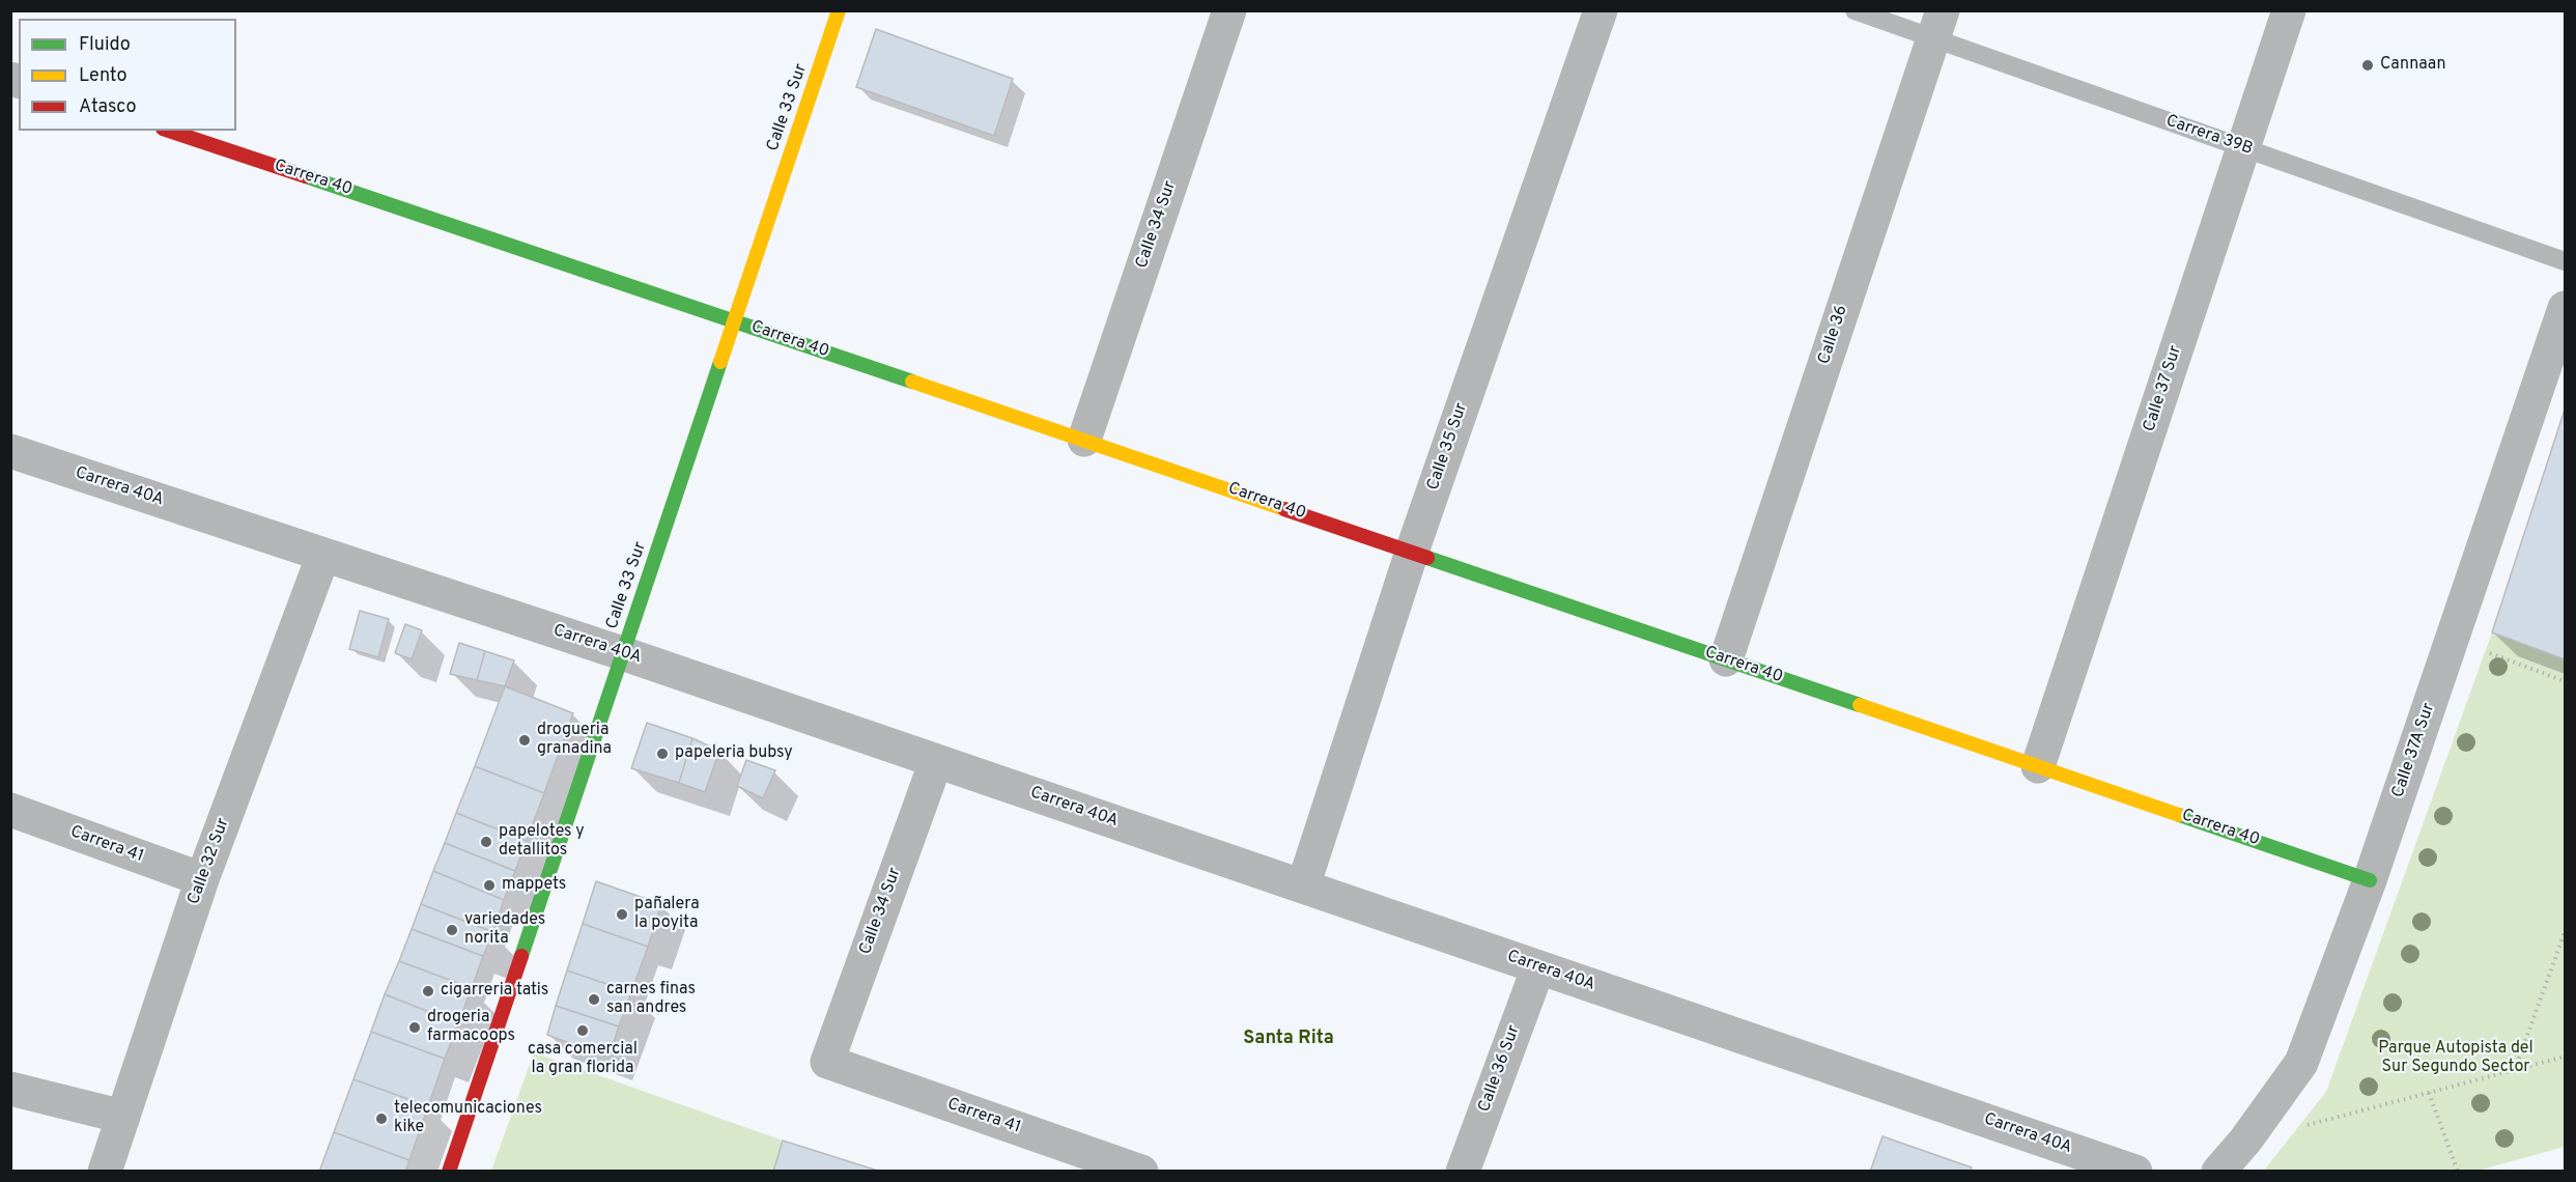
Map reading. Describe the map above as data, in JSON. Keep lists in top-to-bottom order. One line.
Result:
{"streets":{"street":["Calle 33 Sur","Carrera 40","Calle 34 Sur","Calle 36","Calle 37 Sur","Calle 35 Sur","Carrera 40A","Calle 37A Sur","Carrera 41","Calle 32 Sur","Calle 36 Sur"],"lane":["Carrera 39B"]},"crossings":[["Calle 33 Sur","Carrera 40"],["Calle 33 Sur","Carrera 40A"],["Carrera 39B","Calle 36"],["Carrera 39B","Calle 37 Sur"],["Carrera 40","Calle 34 Sur"],["Carrera 40","Calle 36"],["Carrera 40","Calle 37 Sur"],["Carrera 40","Calle 35 Sur"],["Carrera 40","Calle 37A Sur"],["Calle 34 Sur","Carrera 40A"],["Calle 34 Sur","Carrera 41"],["Calle 35 Sur","Carrera 40A"],["Carrera 40A","Calle 32 Sur"],["Carrera 40A","Calle 36 Sur"],["Carrera 41","Calle 32 Sur"]],"districts":["Santa Rita"],"parks":["Parque Autopista del Sur Segundo Sector"],"places":["Cannaan","drogueria granadina","papeleria bubsy","papelotes y detallitos","mappets","pañalera la poyita","variedades norita","cigarreria tatis","carnes finas san andres","drogeria farmacoops","casa comercial la gran florida","telecomunicaciones kike"],"legend":["Fluido","Lento","Atasco"]}
